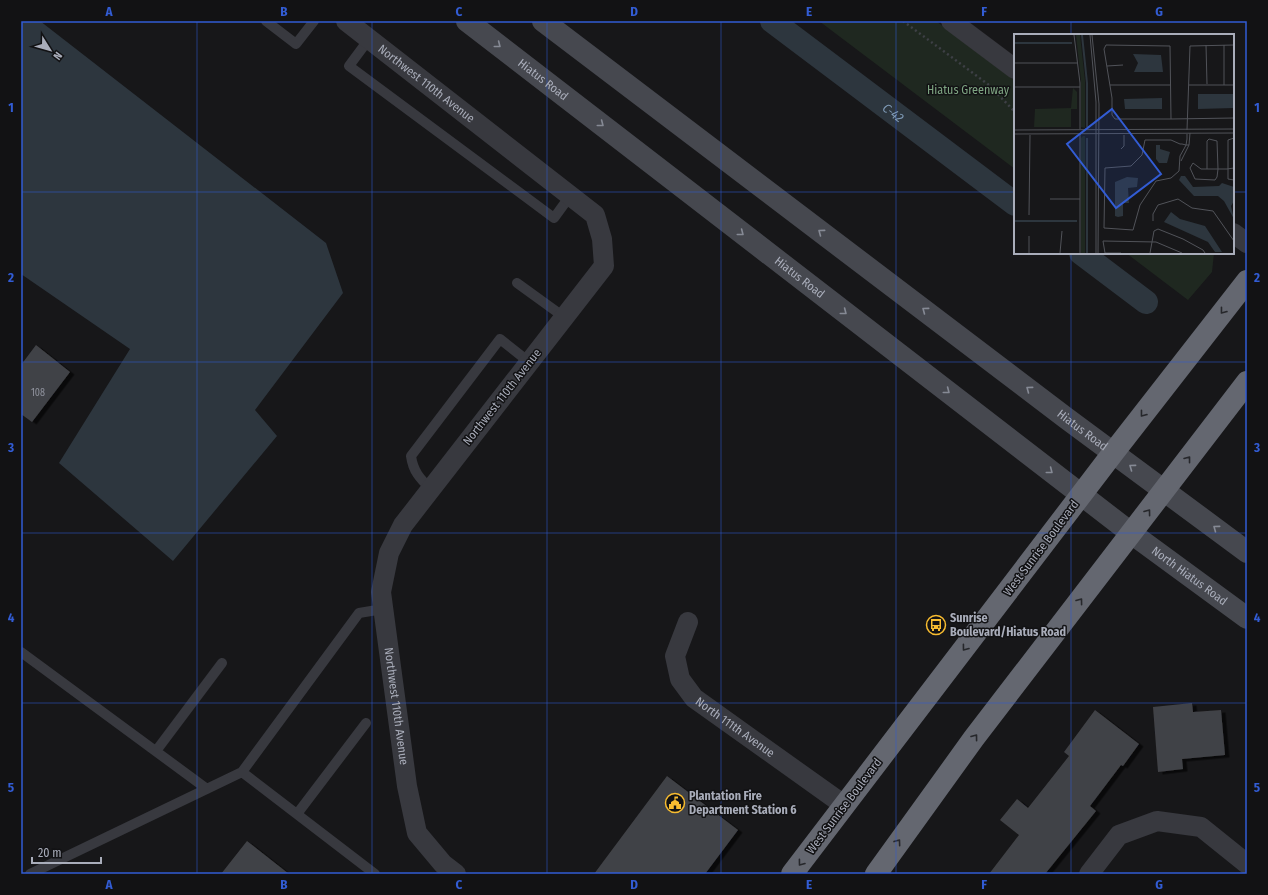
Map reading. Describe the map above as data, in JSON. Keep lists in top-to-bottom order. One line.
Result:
{"streets":{"highway":["West Sunrise Boulevard"],"main road":["Hiatus Road","North Hiatus Road"],"street":["Northwest 110th Avenue","North 111th Avenue"]},"crossings":[["Hiatus Road","West Sunrise Boulevard"],["Hiatus Road","North Hiatus Road"],["West Sunrise Boulevard","North 111th Avenue"]],"water":["C-42"],"parks":["Hiatus Greenway"],"places":{"bus stop":["Sunrise Boulevard/Hiatus Road"],"public building":["Plantation Fire Department Station 6"]},"house_numbers":["108"],"scale_bar":"20 m","north":"bottom right","grid":{"columns":["A","B","C","D","E","F","G"],"rows":["1","2","3","4","5"]}}
